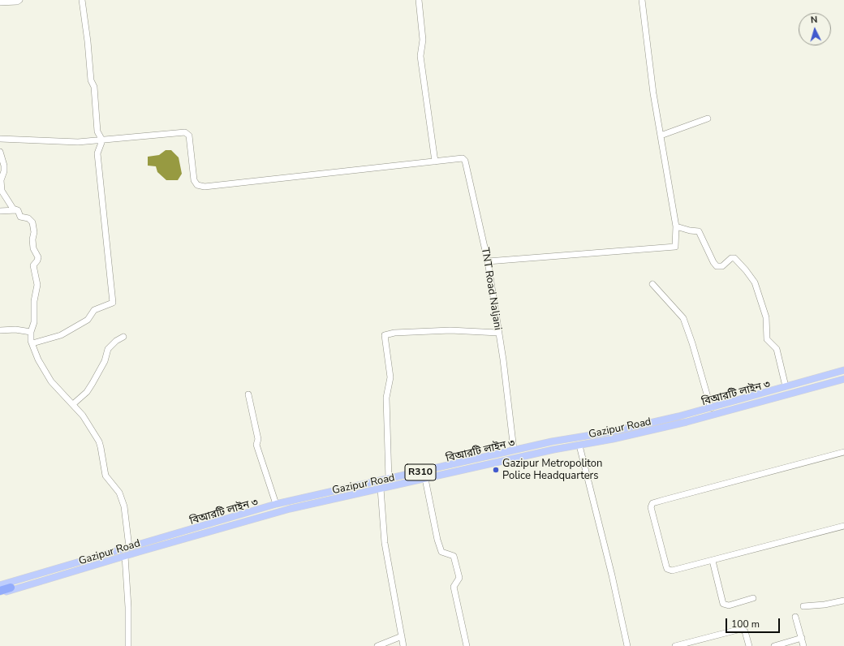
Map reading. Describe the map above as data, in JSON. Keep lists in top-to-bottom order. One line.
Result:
{"streets":{"main road":["বিআরটি লাইন ৩","Gazipur Road","R310"],"street":["TNT Road Naljani"]},"crossings":[["TNT Road Naljani","Gazipur Road"],["বিআরটি লাইন ৩","Gazipur Road"]],"places":["Gazipur Metropoliton Police Headquarters"],"scale_bar":"100 m","north":"top"}
